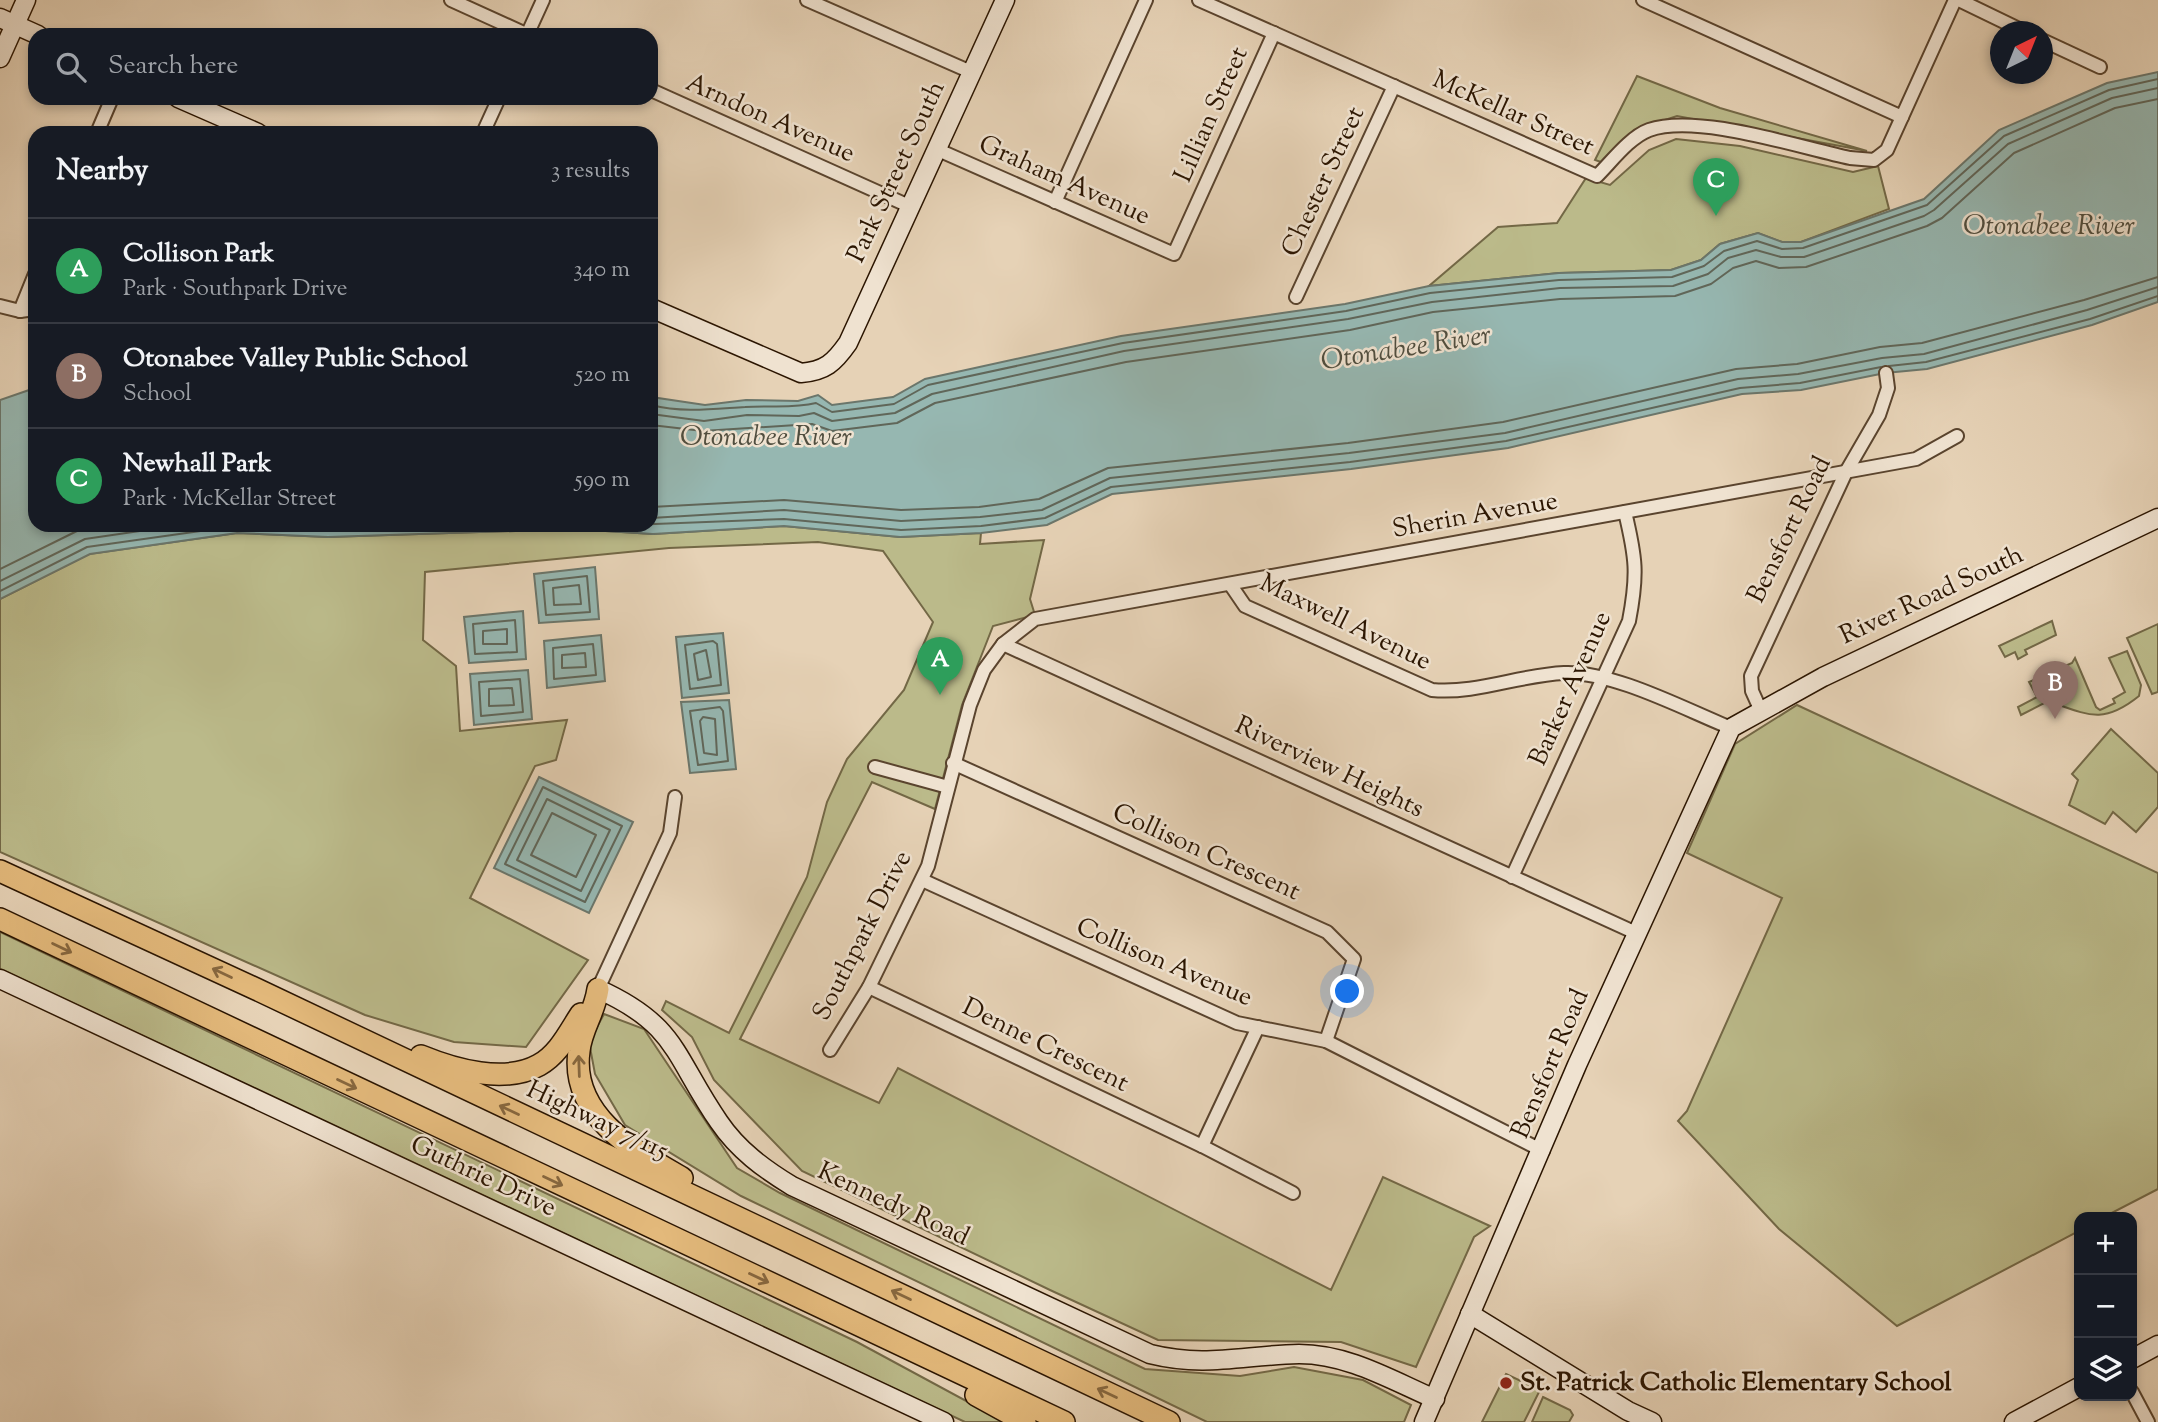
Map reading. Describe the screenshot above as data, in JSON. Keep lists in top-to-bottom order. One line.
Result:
{"streets":{"highway":["Highway 7/115"],"street":["McKellar Street","Lillian Street","Arndon Avenue","Park Street South","Graham Avenue","Chester Street","Sherin Avenue","Bensfort Road","River Road South","Maxwell Avenue","Barker Avenue","Riverview Heights","Collison Crescent","Southpark Drive","Collison Avenue","Denne Crescent","Guthrie Drive","Kennedy Road"]},"crossings":[["McKellar Street","Lillian Street"],["McKellar Street","Chester Street"],["Lillian Street","Graham Avenue"],["Arndon Avenue","Park Street South"],["Park Street South","Graham Avenue"],["Sherin Avenue","Bensfort Road"],["Sherin Avenue","Maxwell Avenue"],["Sherin Avenue","Barker Avenue"],["Sherin Avenue","Riverview Heights"],["Sherin Avenue","Southpark Drive"],["Bensfort Road","River Road South"],["Bensfort Road","Maxwell Avenue"],["Bensfort Road","Riverview Heights"],["Bensfort Road","Collison Avenue"],["Bensfort Road","Kennedy Road"],["River Road South","Maxwell Avenue"],["Maxwell Avenue","Barker Avenue"],["Barker Avenue","Riverview Heights"],["Riverview Heights","Southpark Drive"],["Collison Crescent","Southpark Drive"],["Collison Crescent","Collison Avenue"],["Southpark Drive","Collison Avenue"],["Southpark Drive","Denne Crescent"]],"water":["Otonabee River"],"places":["St. Patrick Catholic Elementary School"],"north":"top right","page":{"search":"Search here","heading":["Nearby","3 results"],"pins":["C","A","B"],"list":[{"mark":"A","name":"Collison Park","note":"Park · Southpark Drive","value":"340 m"},{"mark":"B","name":"Otonabee Valley Public School","note":"School","value":"520 m"},{"mark":"C","name":"Newhall Park","note":"Park · McKellar Street","value":"590 m"}],"map_buttons":["+","−"]}}
